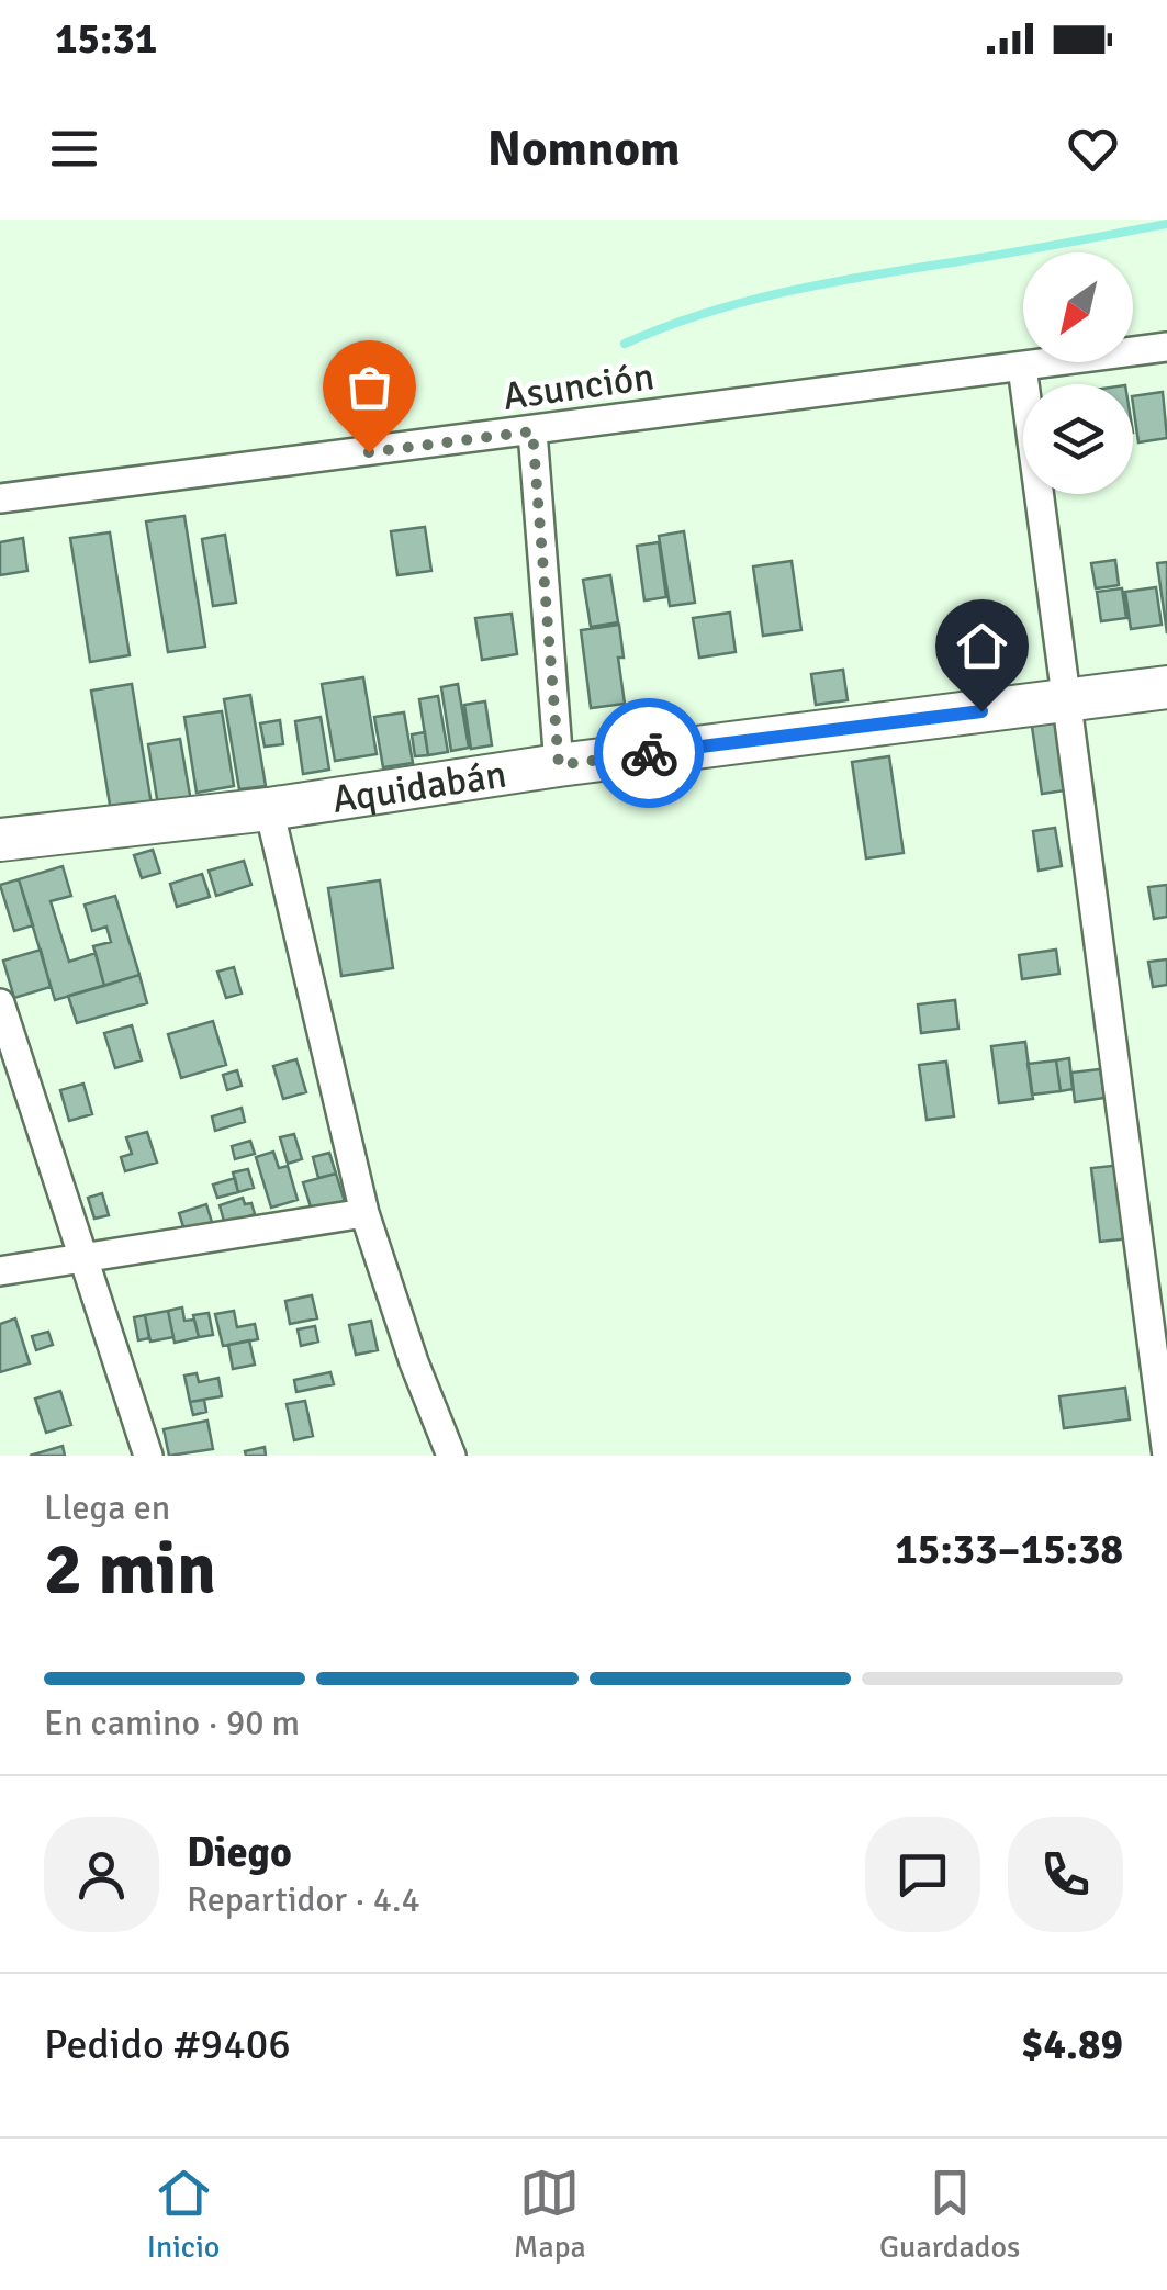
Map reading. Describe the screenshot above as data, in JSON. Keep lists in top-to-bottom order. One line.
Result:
{"streets":{"street":["Asunción","Aquidabán"]},"north":"bottom left","page":{"status":"15:31","header":"Nomnom","heading":["2 min","Llega en","15:33–15:38"],"panel":["Diego","Repartidor · 4.4","Pedido #9406","$4.89"],"bar":"En camino · 90 m","tabs":["Inicio","Mapa","Guardados"]}}
